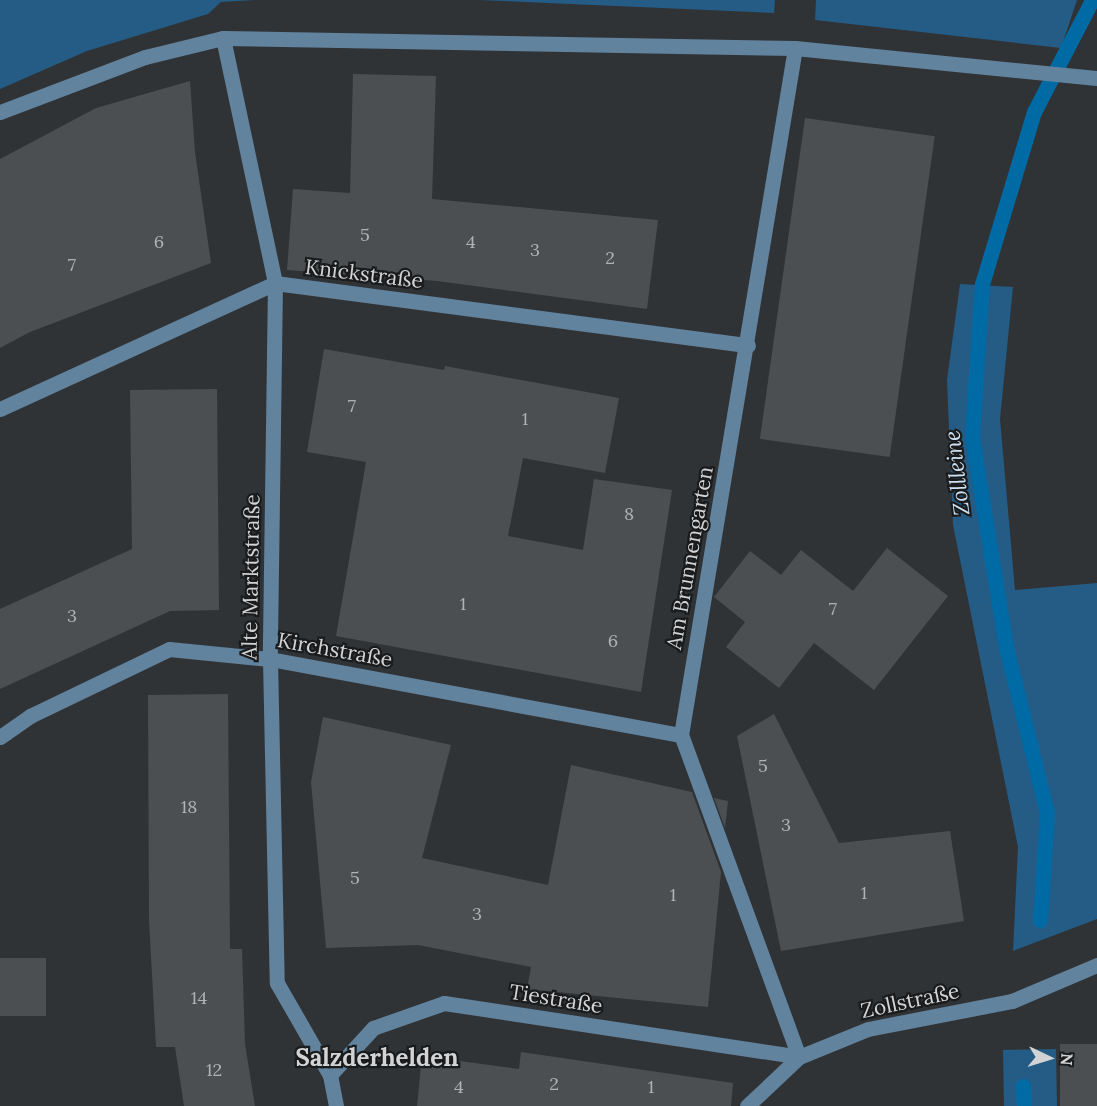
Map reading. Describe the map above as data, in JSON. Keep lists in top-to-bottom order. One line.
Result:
{"streets":{"street":["Knickstraße","Am Brunnengarten","Alte Marktstraße","Kirchstraße","Tiestraße","Zollstraße"]},"crossings":[["Knickstraße","Am Brunnengarten"],["Knickstraße","Alte Marktstraße"],["Am Brunnengarten","Kirchstraße"],["Am Brunnengarten","Tiestraße"],["Am Brunnengarten","Zollstraße"],["Alte Marktstraße","Kirchstraße"],["Alte Marktstraße","Tiestraße"],["Tiestraße","Zollstraße"]],"districts":["Salzderhelden"],"water":["Zollleine"],"house_numbers":["5","6","4","3","2","7","7","1","8","1","7","3","6","5","18","3","5","1","1","3","14","12","2","4","1"],"north":"right"}
